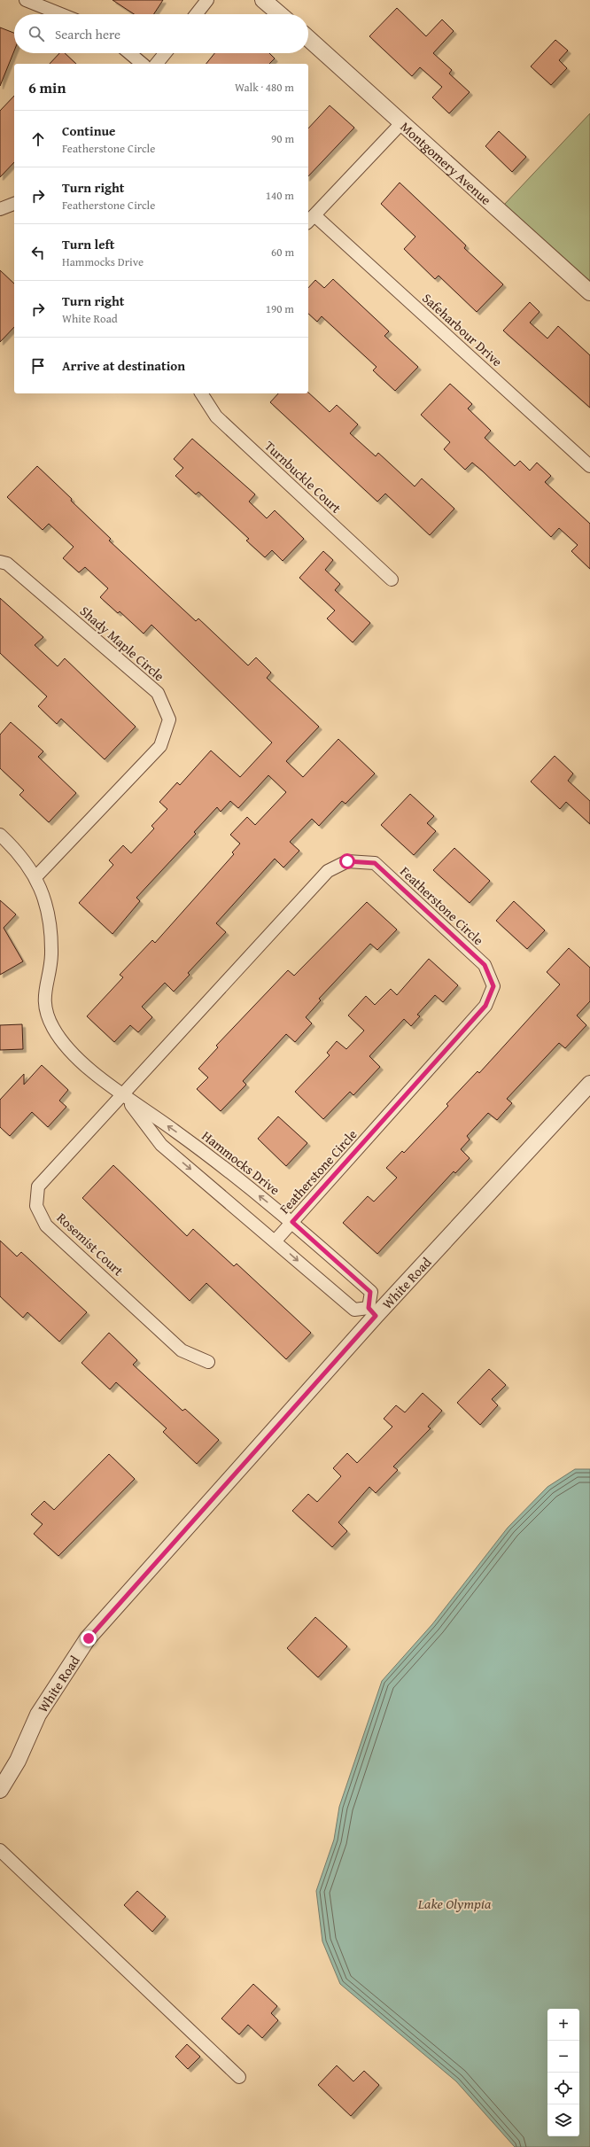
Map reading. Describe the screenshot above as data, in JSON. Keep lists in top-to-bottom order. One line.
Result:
{"streets":{"street":["Montgomery Avenue","Safeharbour Drive","Turnbuckle Court","Shady Maple Circle","Featherstone Circle","Hammocks Drive","Rosemist Court","White Road"]},"crossings":[["Shady Maple Circle","Hammocks Drive"],["Featherstone Circle","Hammocks Drive"],["Featherstone Circle","Rosemist Court"],["Hammocks Drive","Rosemist Court"],["Hammocks Drive","White Road"]],"water":["Lake Olympia"],"page":{"search":"Search here","heading":["6 min","Walk · 480 m"],"list":[["Continue","Featherstone Circle","90 m"],["Turn right","Featherstone Circle","140 m"],["Turn left","Hammocks Drive","60 m"],["Turn right","White Road","190 m"],"Arrive at destination"],"map_buttons":["+","−"]}}
